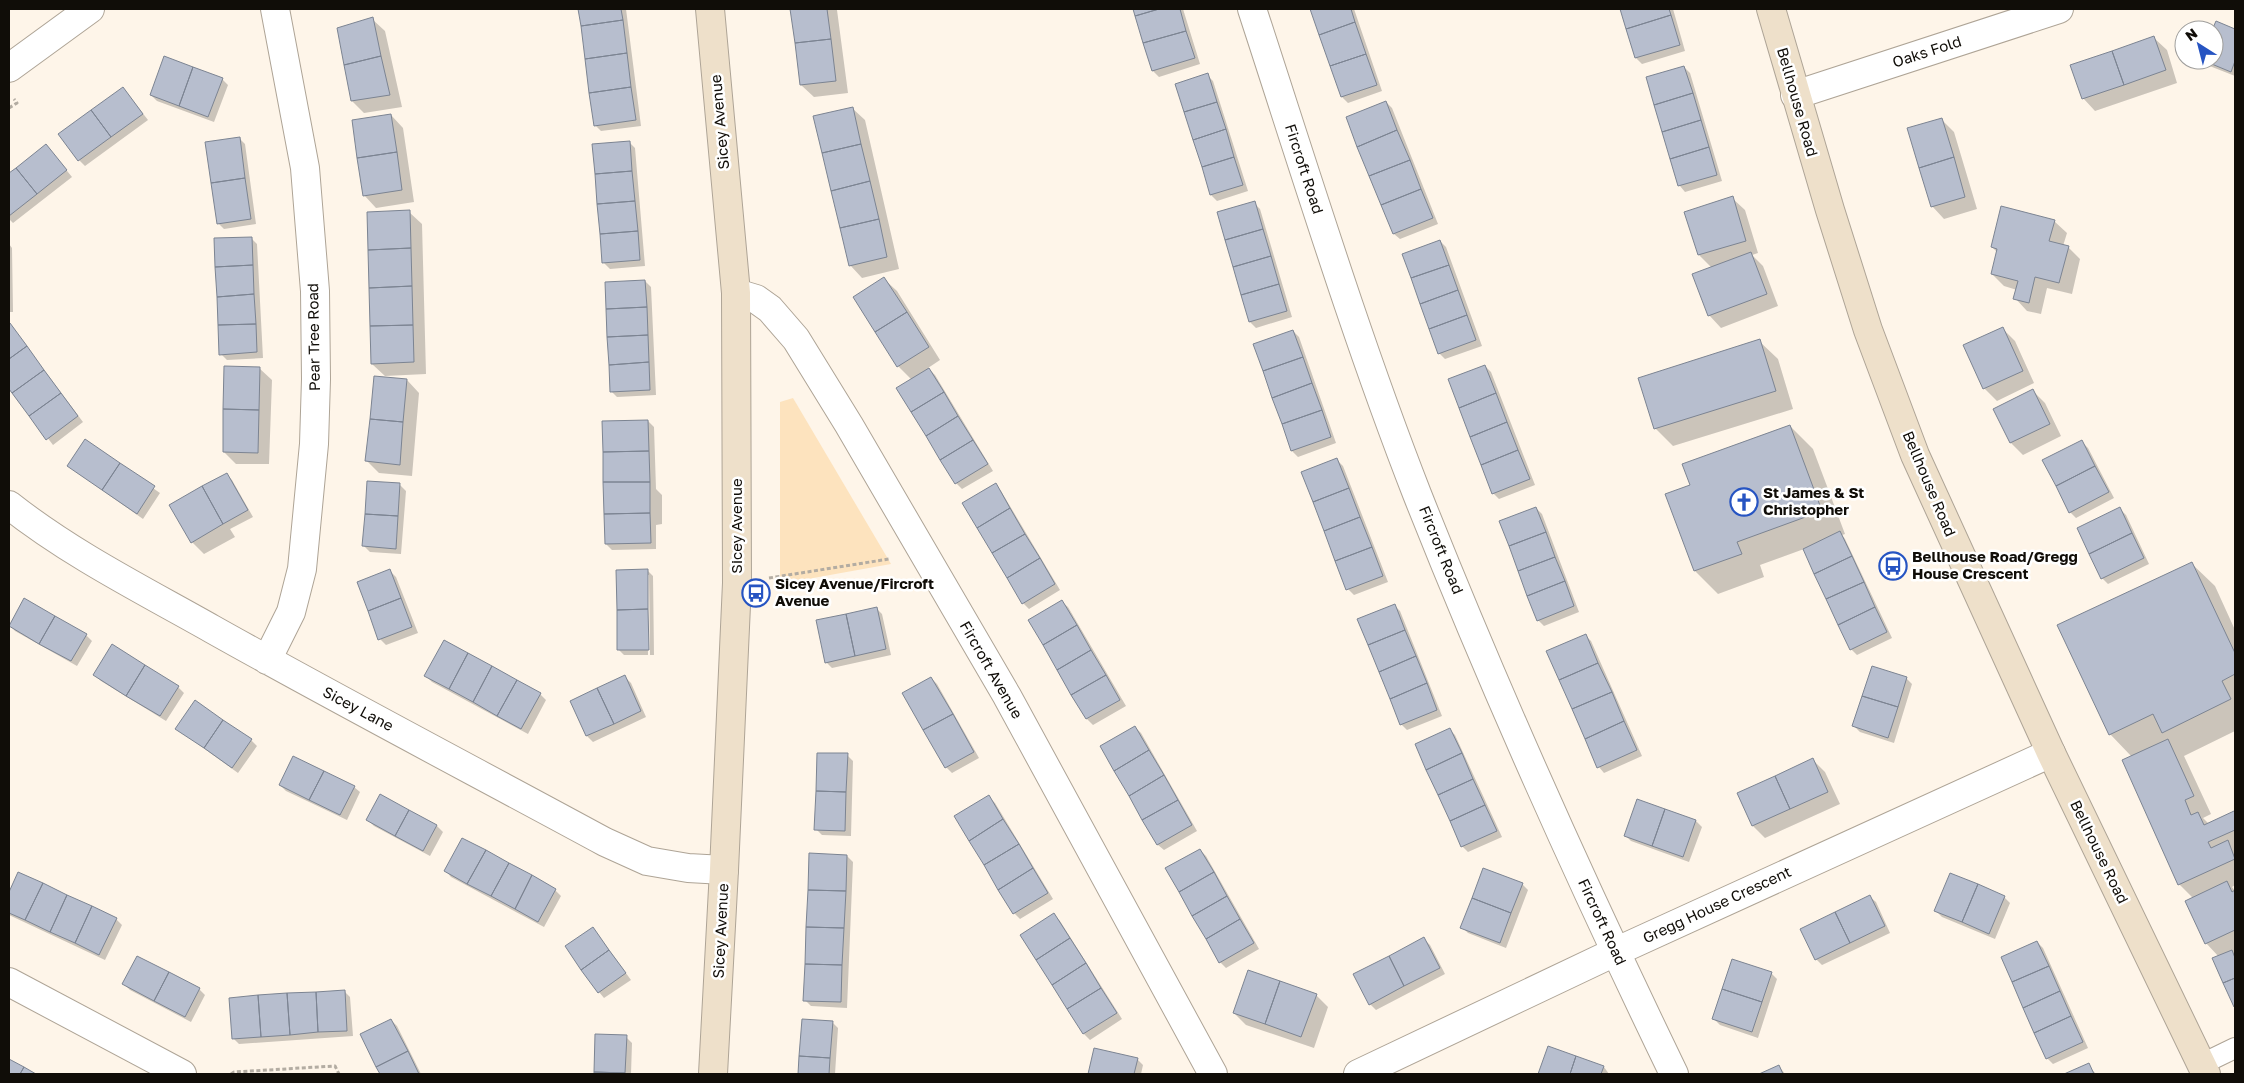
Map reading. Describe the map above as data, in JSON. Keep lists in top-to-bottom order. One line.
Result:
{"streets":{"main road":["Bellhouse Road","Sicey Avenue"],"street":["Oaks Fold","Fircroft Road","Pear Tree Road","Fircroft Avenue","Sicey Lane","Gregg House Crescent"]},"crossings":[["Oaks Fold","Bellhouse Road"],["Bellhouse Road","Gregg House Crescent"],["Sicey Avenue","Fircroft Avenue"],["Sicey Avenue","Sicey Lane"],["Fircroft Road","Gregg House Crescent"],["Pear Tree Road","Sicey Lane"]],"places":{"church":["St James & St Christopher"],"bus stop":["Bellhouse Road/Gregg House Crescent","Sicey Avenue/Fircroft Avenue"]},"north":"top left"}
